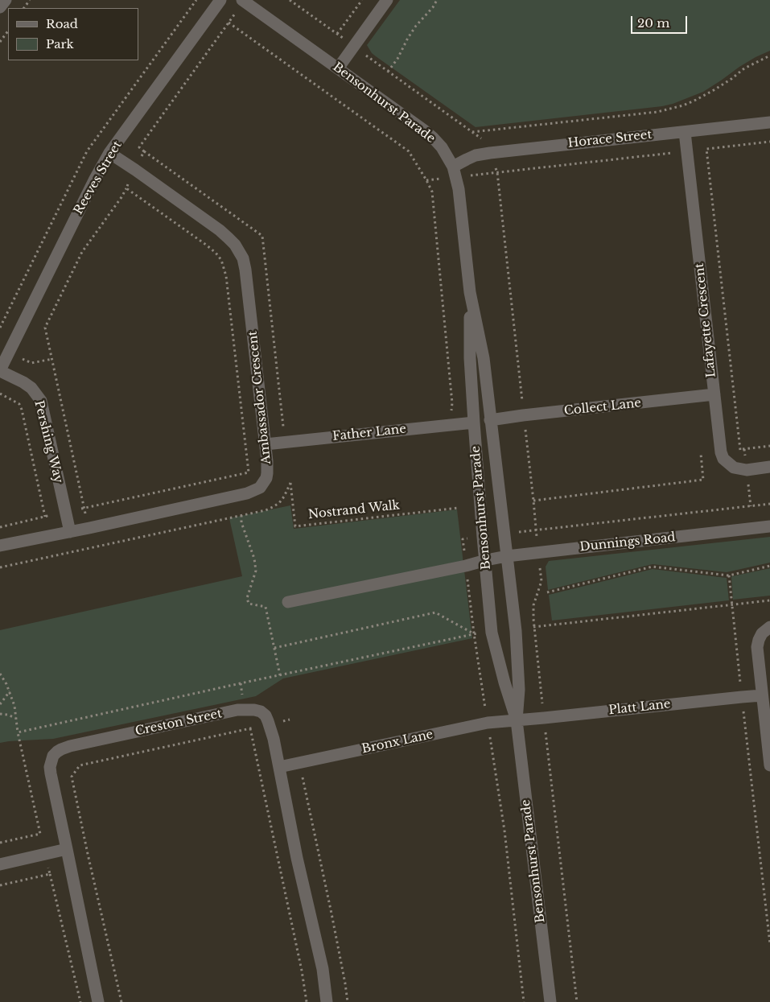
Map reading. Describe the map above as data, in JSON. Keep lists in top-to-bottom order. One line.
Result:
{"streets":{"street":["Bensonhurst Parade","Horace Street","Reeves Street","Lafayette Crescent","Ambassador Crescent","Collect Lane","Father Lane","Pershing Way","Dunnings Road","Platt Lane","Creston Street","Bronx Lane"],"path":["Nostrand Walk"]},"crossings":[["Bensonhurst Parade","Horace Street"],["Bensonhurst Parade","Collect Lane"],["Bensonhurst Parade","Father Lane"],["Bensonhurst Parade","Dunnings Road"],["Bensonhurst Parade","Platt Lane"],["Bensonhurst Parade","Bronx Lane"],["Horace Street","Lafayette Crescent"],["Reeves Street","Ambassador Crescent"],["Reeves Street","Pershing Way"],["Lafayette Crescent","Collect Lane"],["Ambassador Crescent","Father Lane"],["Ambassador Crescent","Pershing Way"],["Platt Lane","Bronx Lane"],["Creston Street","Bronx Lane"]],"legend":["Road","Park"],"scale_bar":"20 m"}
